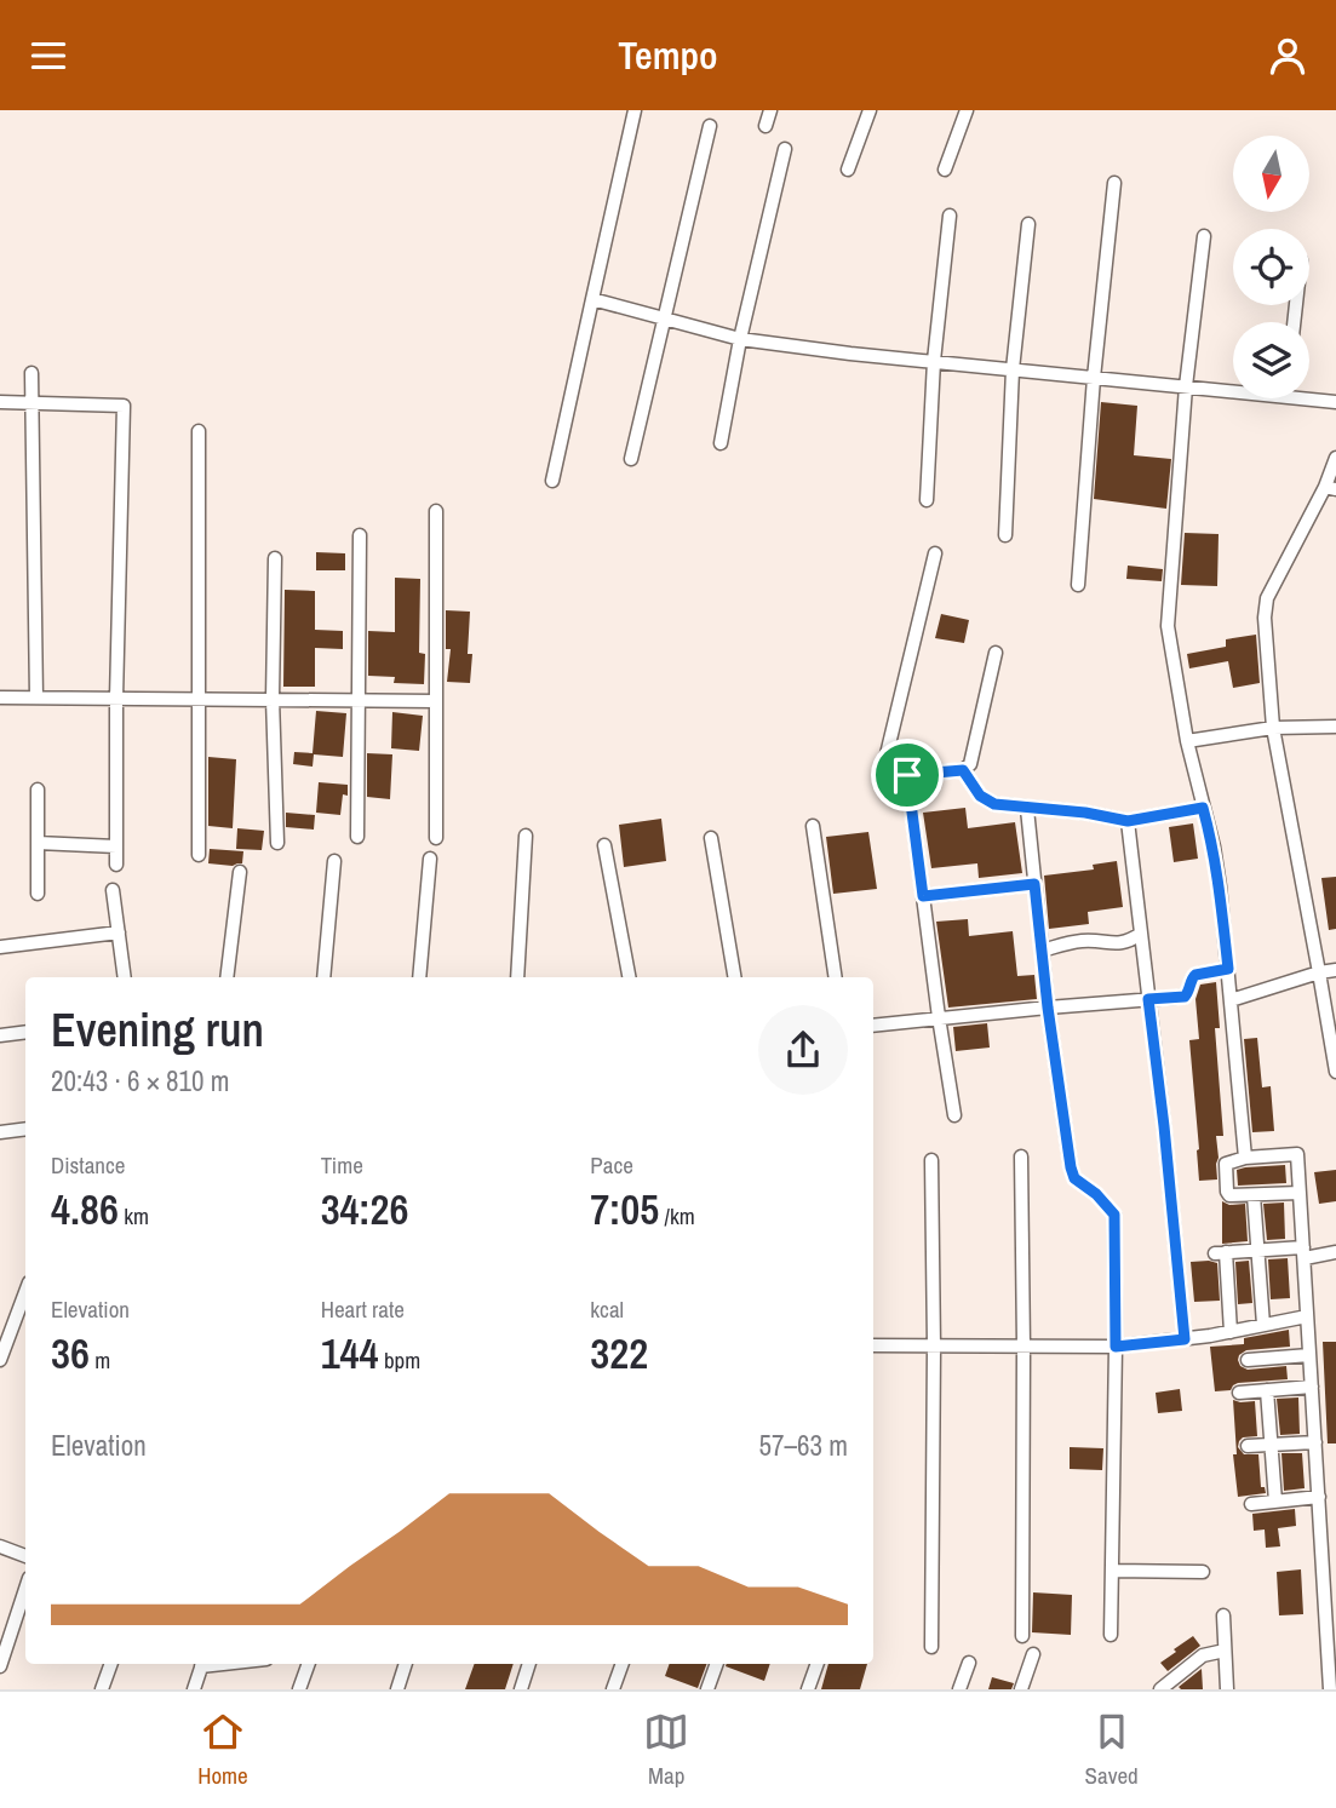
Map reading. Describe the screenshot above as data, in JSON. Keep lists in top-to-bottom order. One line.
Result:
{"north":"bottom","page":{"header":"Tempo","heading":["Evening run","20:43 · 6 × 810 m"],"stats":[["Distance","4.86 km"],["Time","34:26"],["Pace","7:05 /km"],["Elevation","36 m"],["Heart rate","144 bpm"],["kcal","322"]],"chart":["Elevation","57–63 m"],"tabs":["Home","Map","Saved"]}}
